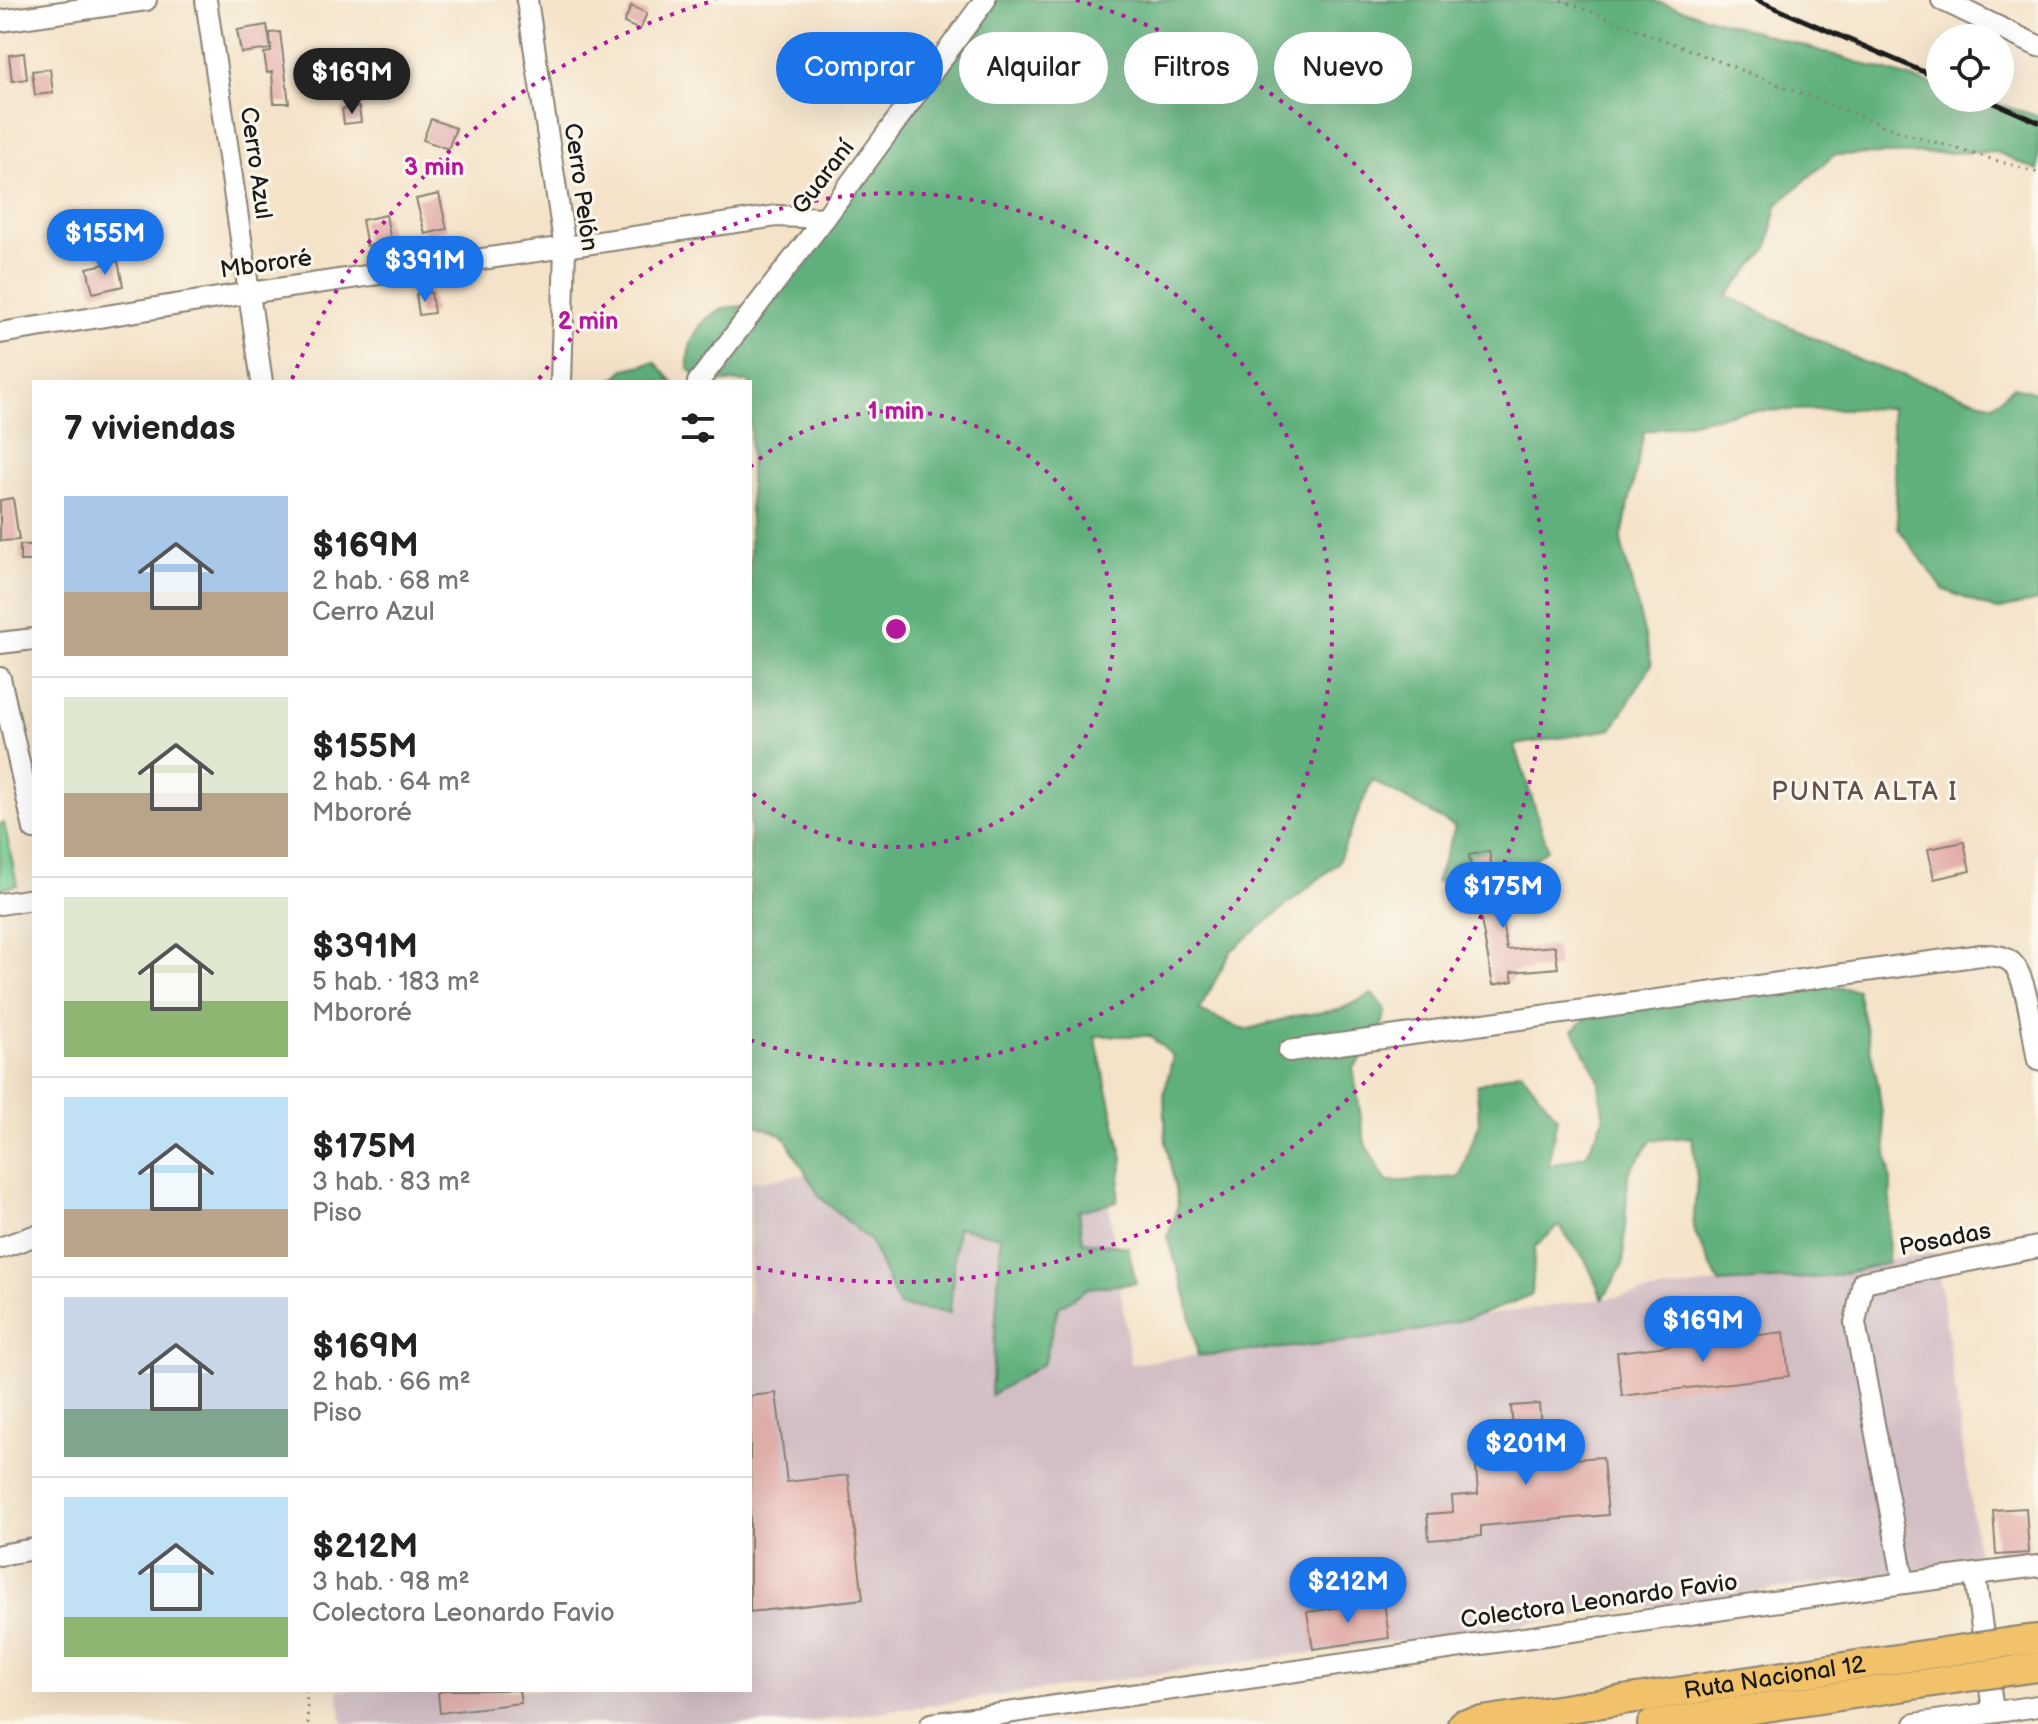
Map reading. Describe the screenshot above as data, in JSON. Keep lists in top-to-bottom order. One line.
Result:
{"streets":{"highway":["Ruta Nacional 12"],"street":["Cerro Azul","Guaraní","Cerro Pelón","Mbororé","Posadas","Colectora Leonardo Favio"]},"crossings":[["Cerro Azul","Mbororé"],["Guaraní","Mbororé"],["Cerro Pelón","Mbororé"],["Posadas","Colectora Leonardo Favio"]],"districts":["PUNTA ALTA I"],"page":{"chip":["Comprar","Alquilar","Filtros","Nuevo"],"price":["$169M","$155M","$391M","$175M","$169M","$201M","$212M"],"heading":"7 viviendas","list":[{"name":"$169M","note":"2 hab. · 68 m² · Cerro Azul"},{"name":"$155M","note":"2 hab. · 64 m² · Mbororé"},{"name":"$391M","note":"5 hab. · 183 m² · Mbororé"},{"name":"$175M","note":"3 hab. · 83 m² · Piso"},{"name":"$169M","note":"2 hab. · 66 m² · Piso"},{"name":"$212M","note":"3 hab. · 98 m² · Colectora Leonardo Favio"}]},"rings":["3 min","2 min","1 min"]}
